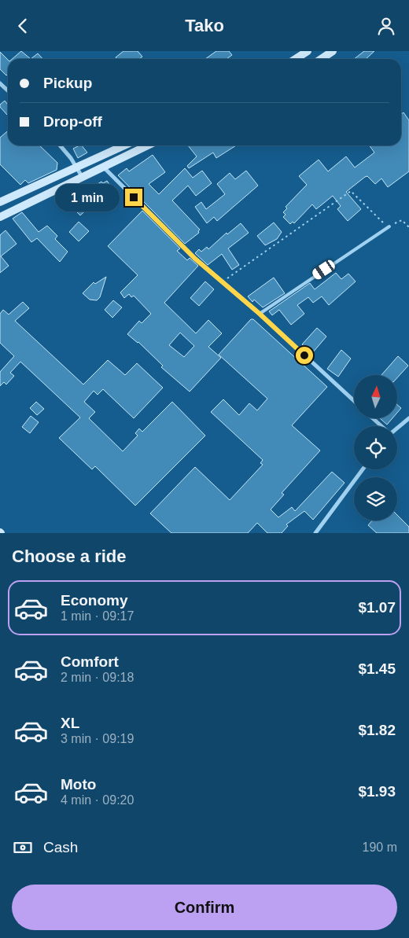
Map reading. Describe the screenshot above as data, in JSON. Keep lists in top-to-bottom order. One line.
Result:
{"north":"top","page":{"header":"Tako","banner":["Pickup","Drop-off"],"bubble":"1 min","heading":"Choose a ride","list":[{"name":"Economy","note":"1 min · 09:17","value":"$1.07"},{"name":"Comfort","note":"2 min · 09:18","value":"$1.45"},{"name":"XL","note":"3 min · 09:19","value":"$1.82"},{"name":"Moto","note":"4 min · 09:20","value":"$1.93"}],"pay":["Cash","190 m"],"buttons":"Confirm"}}
